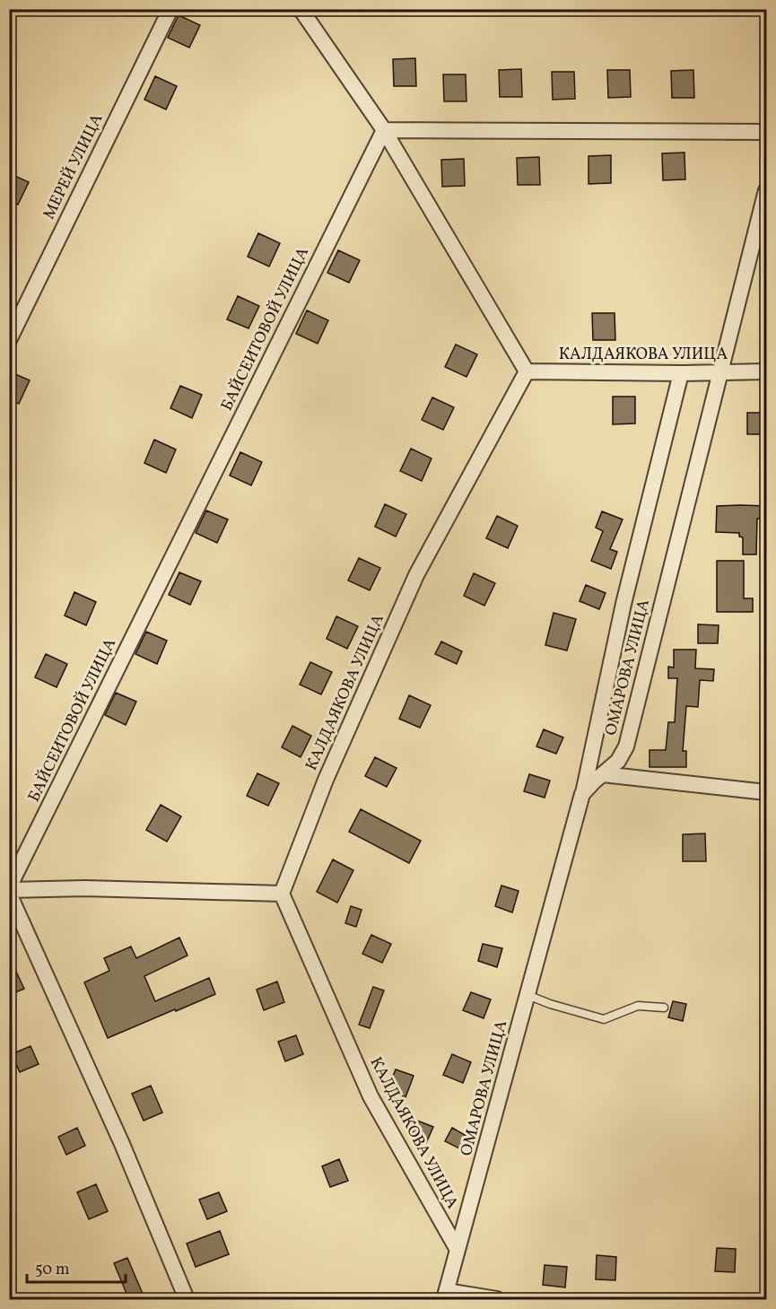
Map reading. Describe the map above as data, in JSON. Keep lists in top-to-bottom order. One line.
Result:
{"streets":{"street":["МЕРЕЙ УЛИЦА","БАЙСЕИТОВОЙ УЛИЦА","КАЛДАЯКОВА УЛИЦА","ОМАРОВА УЛИЦА"]},"crossings":[["КАЛДАЯКОВА УЛИЦА","ОМАРОВА УЛИЦА"]],"scale_bar":"50 m"}
